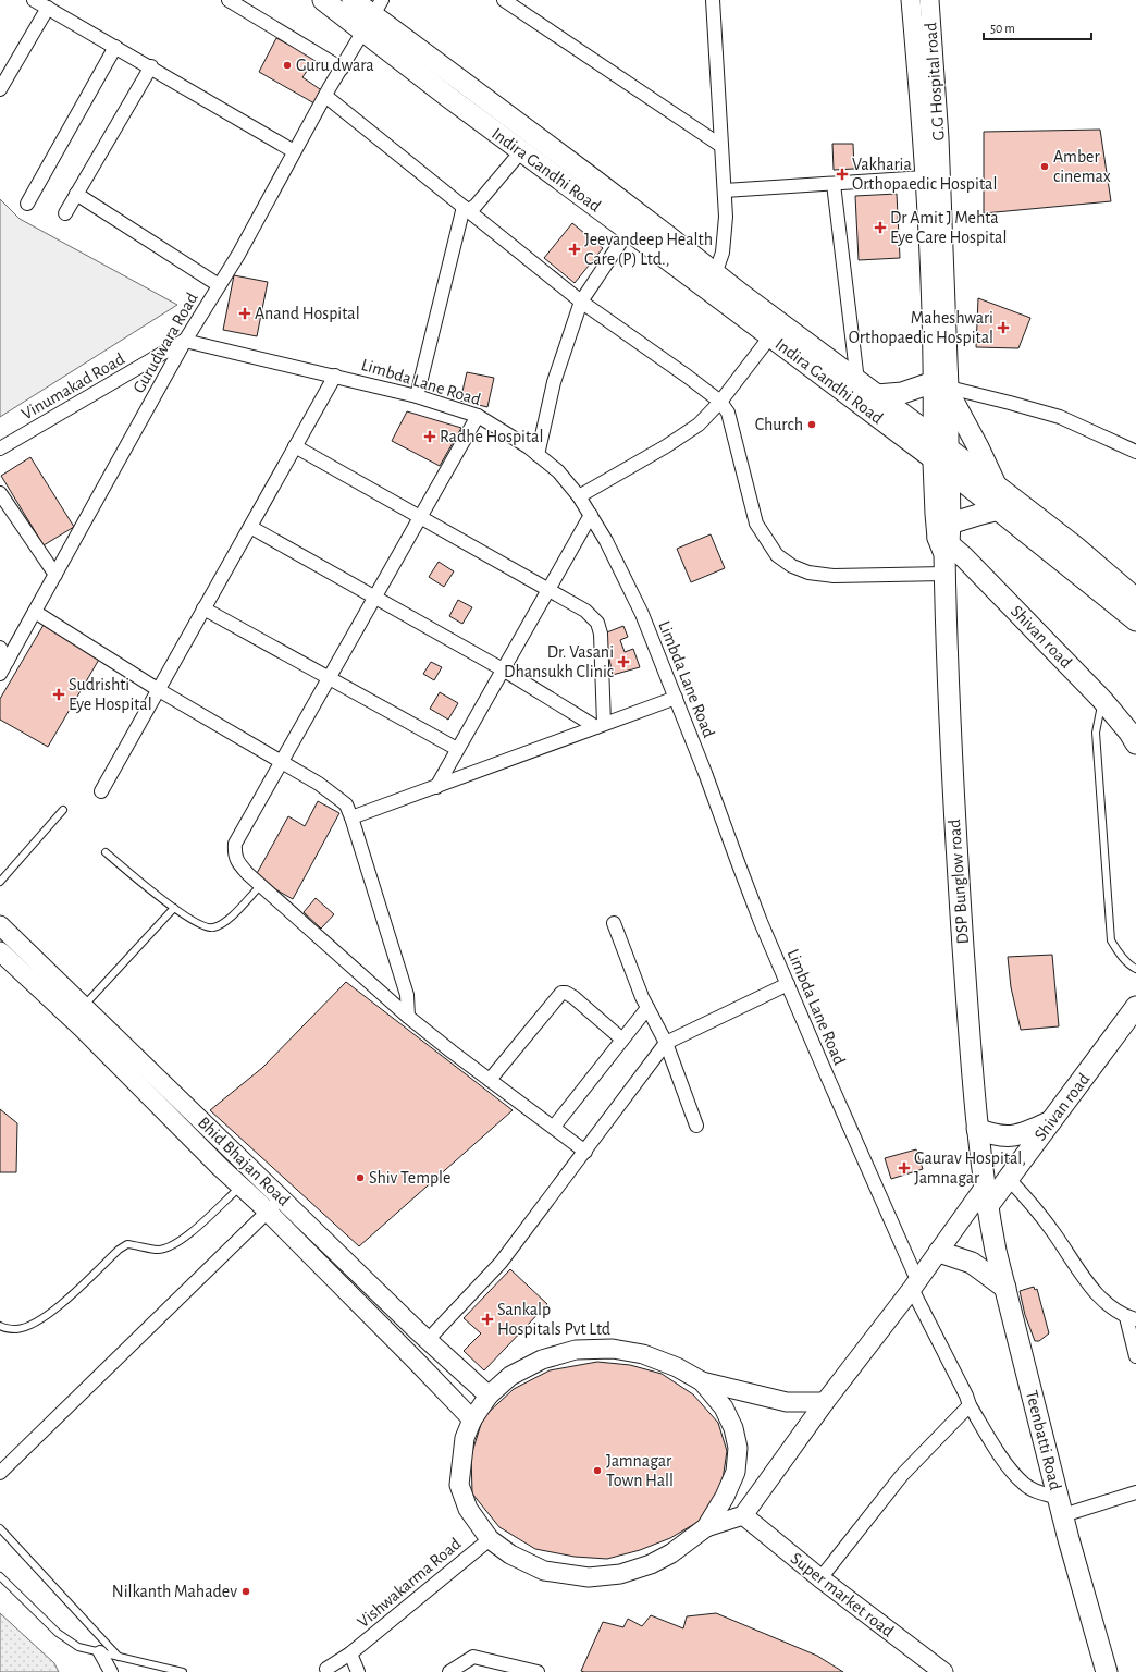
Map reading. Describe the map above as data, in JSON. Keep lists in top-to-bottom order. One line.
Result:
{"streets":{"main road":["G.G Hospital road","Indira Gandhi Road","Shivan road","DSP Bunglow road","Bhid Bhajan Road","Teenbatti Road","Super market road"],"street":["Gurudwara Road","Limbda Lane Road","Vinumakad Road","Vishwakarma Road"]},"crossings":[["G.G Hospital road","Indira Gandhi Road"],["G.G Hospital road","DSP Bunglow road"],["Indira Gandhi Road","Gurudwara Road"],["Indira Gandhi Road","DSP Bunglow road"],["Gurudwara Road","Limbda Lane Road"],["Gurudwara Road","Vinumakad Road"],["Limbda Lane Road","Vinumakad Road"],["Limbda Lane Road","Teenbatti Road"],["Shivan road","DSP Bunglow road"],["Shivan road","Teenbatti Road"],["DSP Bunglow road","Teenbatti Road"]],"places":{"other":["Guru dwara","Amber cinemax","Church","Shiv Temple","Jamnagar Town Hall","Nilkanth Mahadev"],"health":["Vakharia Orthopaedic Hospital","Dr Amit J Mehta Eye Care Hospital","Jeevandeep Health Care (P) Ltd.,","Anand Hospital","Maheshwari Orthopaedic Hospital","Radhe Hospital","Dr. Vasani Dhansukh Clinic","Sudrishti Eye Hospital","Gaurav Hospital, Jamnagar","Sankalp Hospitals Pvt Ltd"]},"scale_bar":"50 m"}
